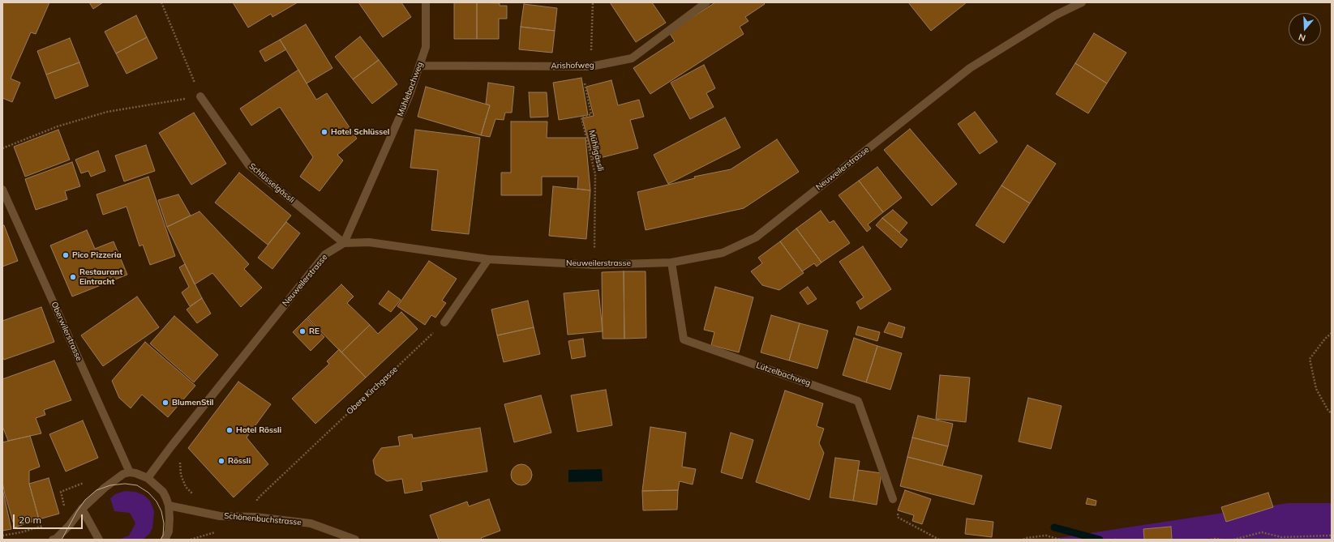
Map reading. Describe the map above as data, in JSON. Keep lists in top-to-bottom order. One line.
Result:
{"streets":{"street":["Arishofweg","Mühlebachweg","Neuweilerstrasse","Schlüsselgässli","Oberwilerstrasse","Lützelbachweg","Schönenbuchstrasse"],"path":["Mühligässli","Obere Kirchgasse"]},"crossings":[["Arishofweg","Mühlebachweg"],["Arishofweg","Mühligässli"],["Mühlebachweg","Neuweilerstrasse"],["Mühlebachweg","Schlüsselgässli"],["Mühligässli","Neuweilerstrasse"],["Neuweilerstrasse","Schlüsselgässli"],["Neuweilerstrasse","Lützelbachweg"],["Obere Kirchgasse","Schönenbuchstrasse"]],"places":["Hotel Schlüssel","Pico Pizzeria","Restaurant Eintracht","RE","BlumenStil","Hotel Rössli","Rössli"],"scale_bar":"20 m","north":"bottom"}
